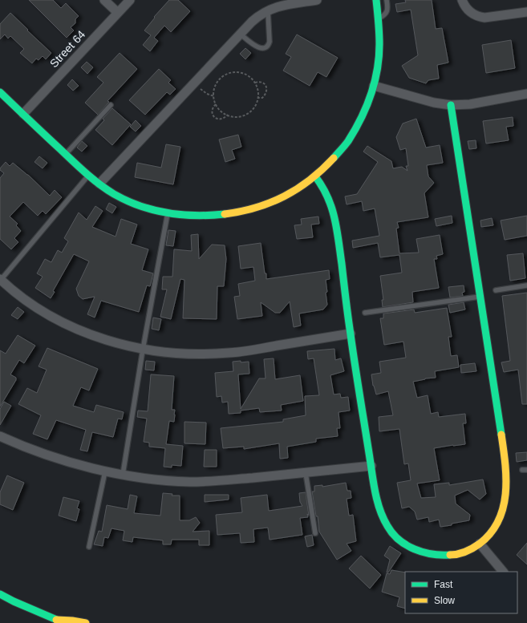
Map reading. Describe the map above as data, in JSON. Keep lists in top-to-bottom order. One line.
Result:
{"streets":{"street":["Street 64"]},"legend":["Fast","Slow"]}
